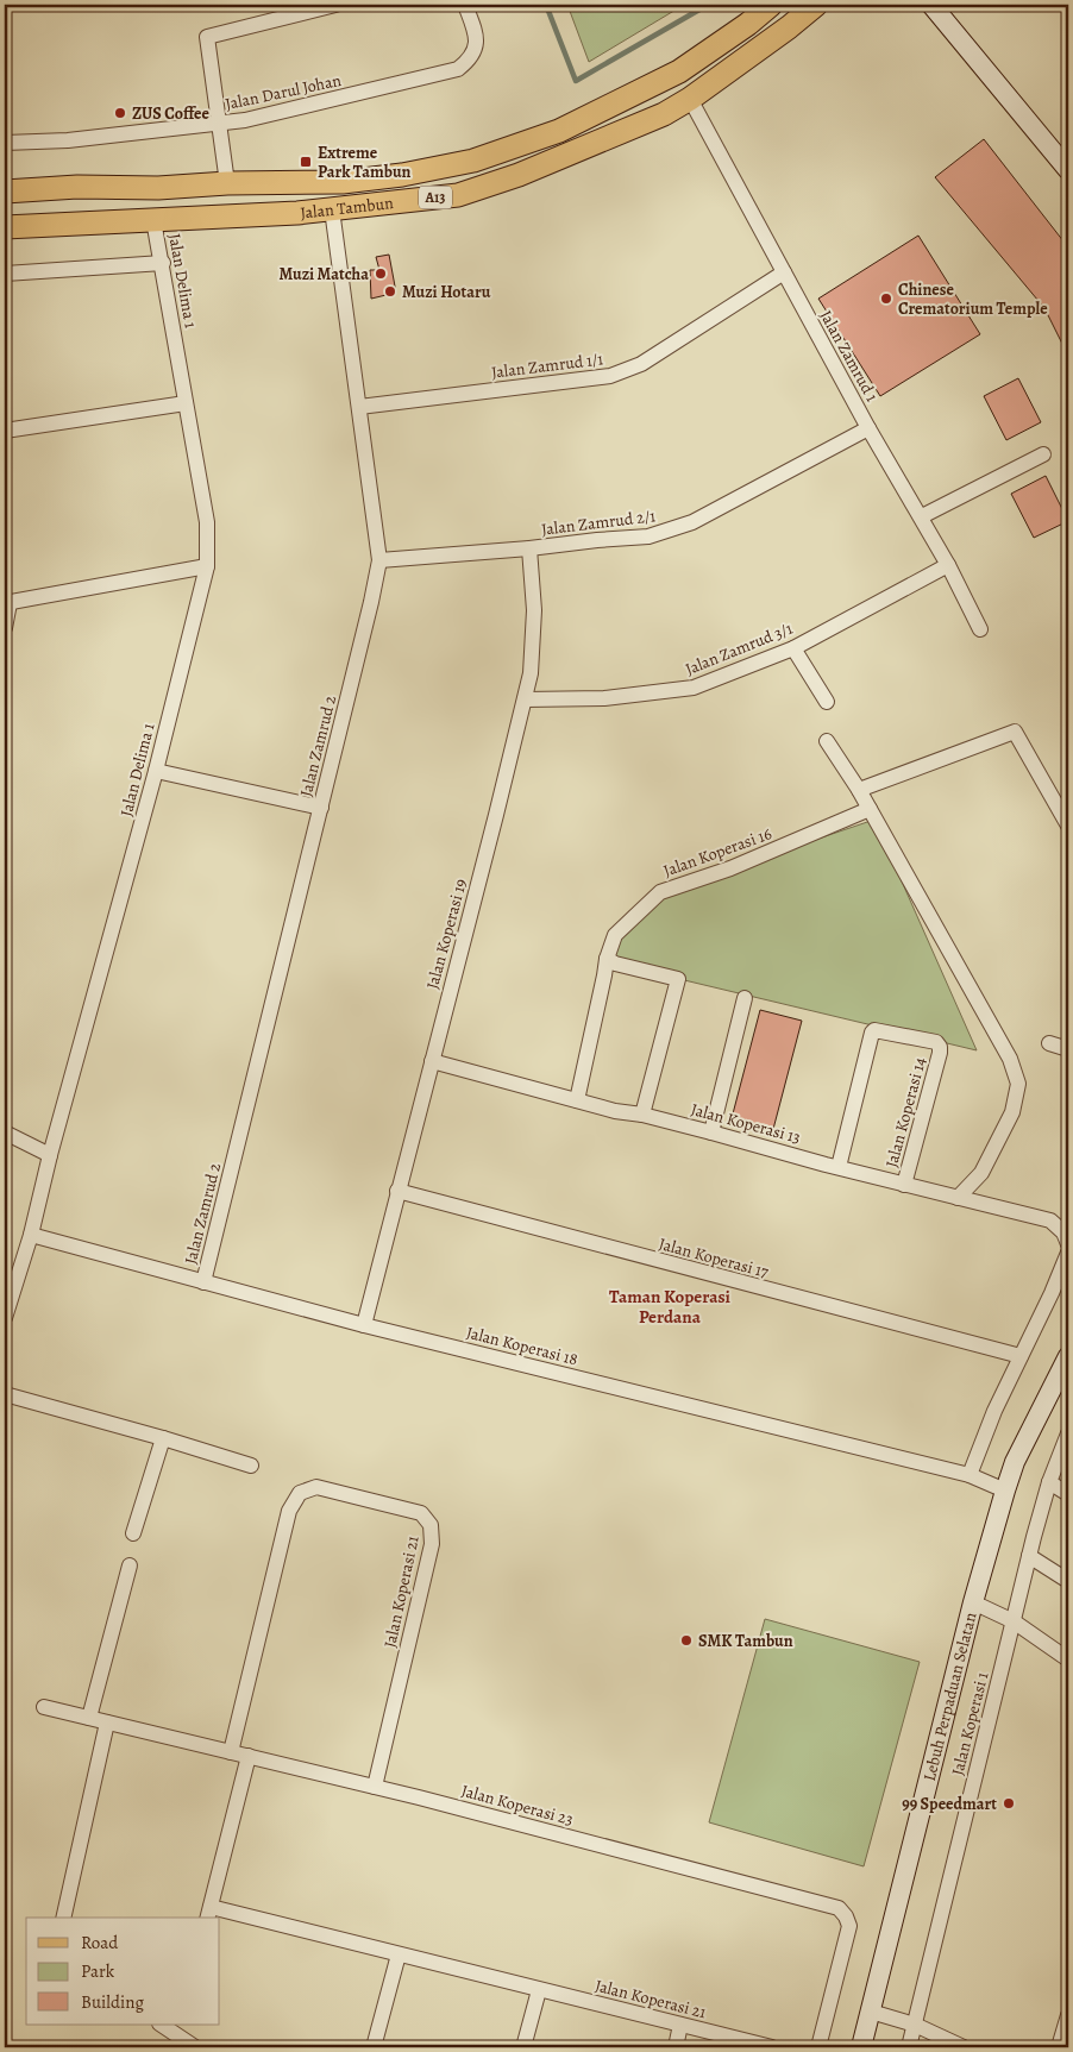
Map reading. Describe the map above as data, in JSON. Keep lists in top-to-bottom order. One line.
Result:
{"streets":{"main road":["A13","Jalan Tambun"],"street":["Jalan Darul Johan","Jalan Delima 1","Jalan Zamrud 1","Jalan Zamrud 1/1","Jalan Zamrud 2/1","Jalan Zamrud 3/1","Jalan Zamrud 2","Jalan Koperasi 16","Jalan Koperasi 19","Jalan Koperasi 14","Jalan Koperasi 13","Jalan Koperasi 17","Jalan Koperasi 18","Jalan Koperasi 21","Lebuh Perpaduan Selatan","Jalan Koperasi 1","Jalan Koperasi 23"]},"crossings":[["Jalan Tambun","Jalan Delima 1"],["Jalan Tambun","Jalan Zamrud 1"],["Jalan Tambun","Jalan Zamrud 2"],["Jalan Delima 1","Jalan Koperasi 18"],["Jalan Zamrud 1","Jalan Zamrud 1/1"],["Jalan Zamrud 1","Jalan Zamrud 2/1"],["Jalan Zamrud 1","Jalan Zamrud 3/1"],["Jalan Zamrud 1/1","Jalan Zamrud 2"],["Jalan Zamrud 2/1","Jalan Zamrud 2"],["Jalan Zamrud 2/1","Jalan Koperasi 19"],["Jalan Zamrud 3/1","Jalan Koperasi 19"],["Jalan Zamrud 2","Jalan Koperasi 18"],["Jalan Koperasi 16","Jalan Koperasi 13"],["Jalan Koperasi 19","Jalan Koperasi 13"],["Jalan Koperasi 19","Jalan Koperasi 17"],["Jalan Koperasi 19","Jalan Koperasi 18"],["Jalan Koperasi 14","Jalan Koperasi 13"],["Jalan Koperasi 18","Lebuh Perpaduan Selatan"],["Jalan Koperasi 21","Jalan Koperasi 23"]],"districts":["Taman Koperasi Perdana"],"places":{"other":["ZUS Coffee","Muzi Matcha","Muzi Hotaru","Chinese Crematorium Temple","SMK Tambun","99 Speedmart"],"transit":["Extreme Park Tambun"]},"legend":["Road","Park","Building"]}
